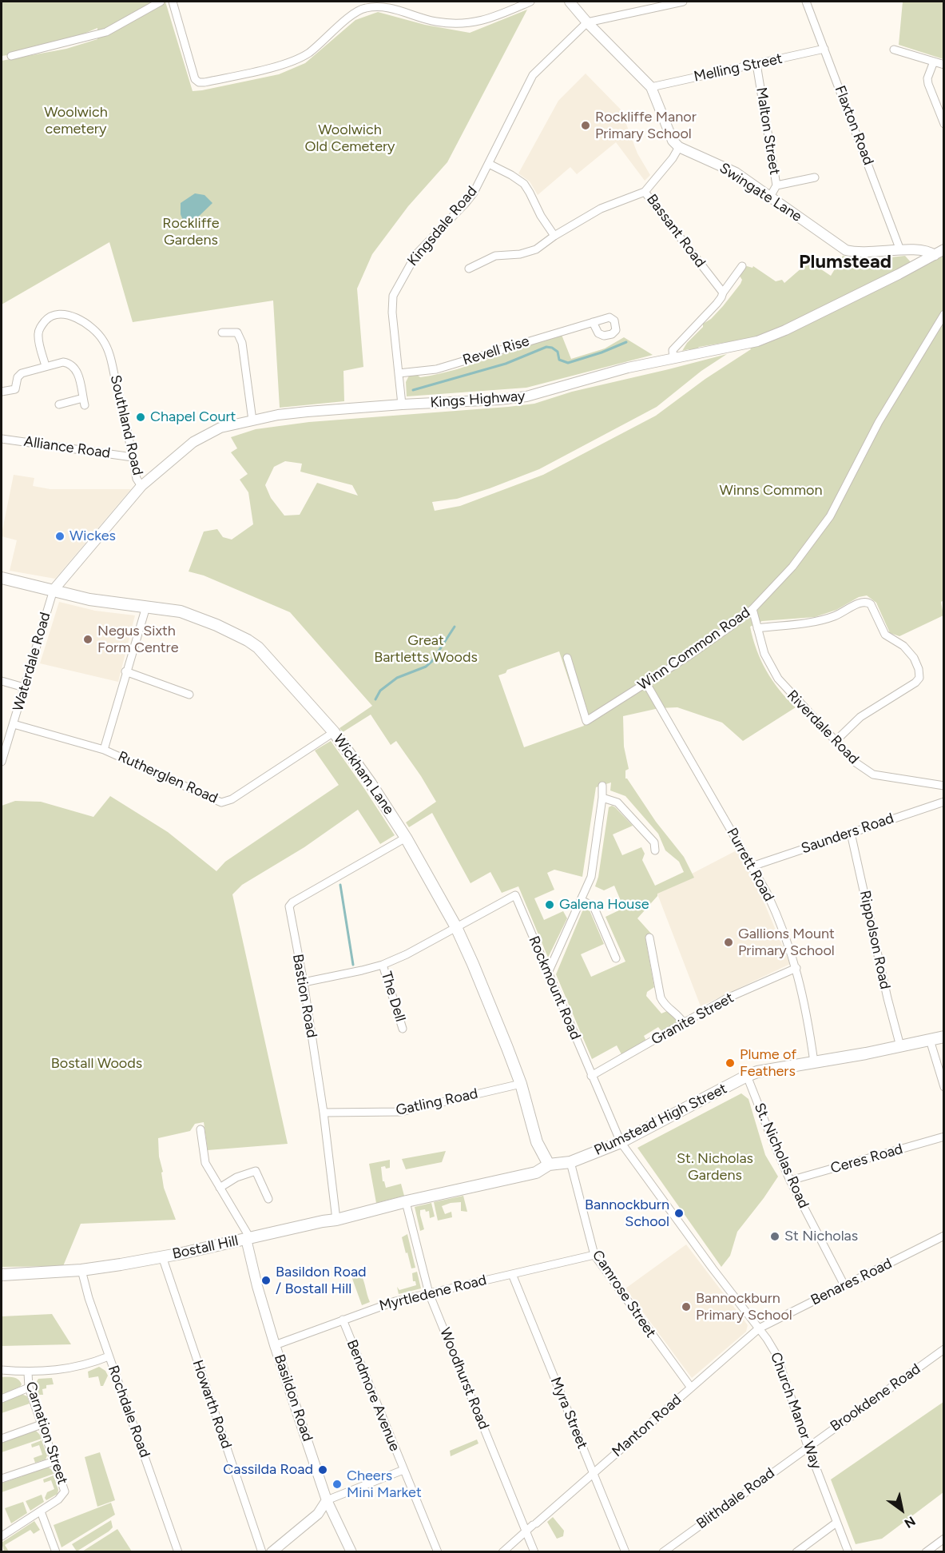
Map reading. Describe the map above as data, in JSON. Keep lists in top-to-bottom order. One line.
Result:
{"streets":{"main road":["Wickham Lane","Plumstead High Street","Bostall Hill"],"street":["Melling Street","Flaxton Road","Malton Street","Swingate Lane","Kingsdale Road","Bassant Road","Revell Rise","Kings Highway","Southland Road","Alliance Road","Winn Common Road","Waterdale Road","Riverdale Road","Rutherglen Road","Saunders Road","Purrett Road","Rippolson Road","Rockmount Road","Bastion Road","The Dell","Granite Street","Gatling Road","St. Nicholas Road","Ceres Road","Benares Road","Myrtledene Road","Camrose Street","Woodhurst Road","Bendmore Avenue","Basildon Road","Brookdene Road","Howarth Road","Church Manor Way","Rochdale Road","Myra Street","Manton Road","Carnation Street","Blithdale Road"]},"crossings":[["Melling Street","Flaxton Road"],["Melling Street","Malton Street"],["Flaxton Road","Swingate Lane"],["Malton Street","Swingate Lane"],["Swingate Lane","Bassant Road"],["Swingate Lane","Kings Highway"],["Kingsdale Road","Revell Rise"],["Kingsdale Road","Kings Highway"],["Kings Highway","Southland Road"],["Kings Highway","Waterdale Road"],["Kings Highway","Wickham Lane"],["Southland Road","Alliance Road"],["Winn Common Road","Riverdale Road"],["Winn Common Road","Purrett Road"],["Waterdale Road","Wickham Lane"],["Waterdale Road","Rutherglen Road"],["Wickham Lane","Rutherglen Road"],["Wickham Lane","Rockmount Road"],["Wickham Lane","Bastion Road"],["Wickham Lane","Gatling Road"],["Wickham Lane","Plumstead High Street"],["Saunders Road","Purrett Road"],["Saunders Road","Rippolson Road"],["Purrett Road","Granite Street"],["Purrett Road","Plumstead High Street"],["Rippolson Road","Plumstead High Street"],["Rockmount Road","Granite Street"],["Rockmount Road","Plumstead High Street"],["Rockmount Road","Church Manor Way"],["Bastion Road","Gatling Road"],["Bastion Road","Bostall Hill"],["Plumstead High Street","St. Nicholas Road"],["Plumstead High Street","Bostall Hill"],["Plumstead High Street","Camrose Street"],["Plumstead High Street","Woodhurst Road"],["Plumstead High Street","Church Manor Way"],["St. Nicholas Road","Ceres Road"],["St. Nicholas Road","Benares Road"],["Bostall Hill","Woodhurst Road"],["Bostall Hill","Basildon Road"],["Bostall Hill","Howarth Road"],["Bostall Hill","Rochdale Road"],["Benares Road","Church Manor Way"],["Benares Road","Manton Road"],["Myrtledene Road","Camrose Street"],["Myrtledene Road","Woodhurst Road"],["Myrtledene Road","Bendmore Avenue"],["Myrtledene Road","Basildon Road"],["Myrtledene Road","Myra Street"],["Camrose Street","Manton Road"],["Woodhurst Road","Manton Road"],["Brookdene Road","Church Manor Way"],["Brookdene Road","Blithdale Road"],["Church Manor Way","Manton Road"],["Church Manor Way","Blithdale Road"],["Myra Street","Manton Road"]],"districts":["Plumstead"],"parks":["Woolwich cemetery","Woolwich Old Cemetery","Rockliffe Gardens","Winns Common","Great Bartletts Woods","Bostall Woods","St. Nicholas Gardens"],"places":["Rockliffe Manor Primary School","Chapel Court","Wickes","Negus Sixth Form Centre","Galena House","Gallions Mount Primary School","Plume of Feathers","Bannockburn School","St Nicholas","Basildon Road / Bostall Hill","Bannockburn Primary School","Cassilda Road","Cheers Mini Market"],"north":"bottom right"}
